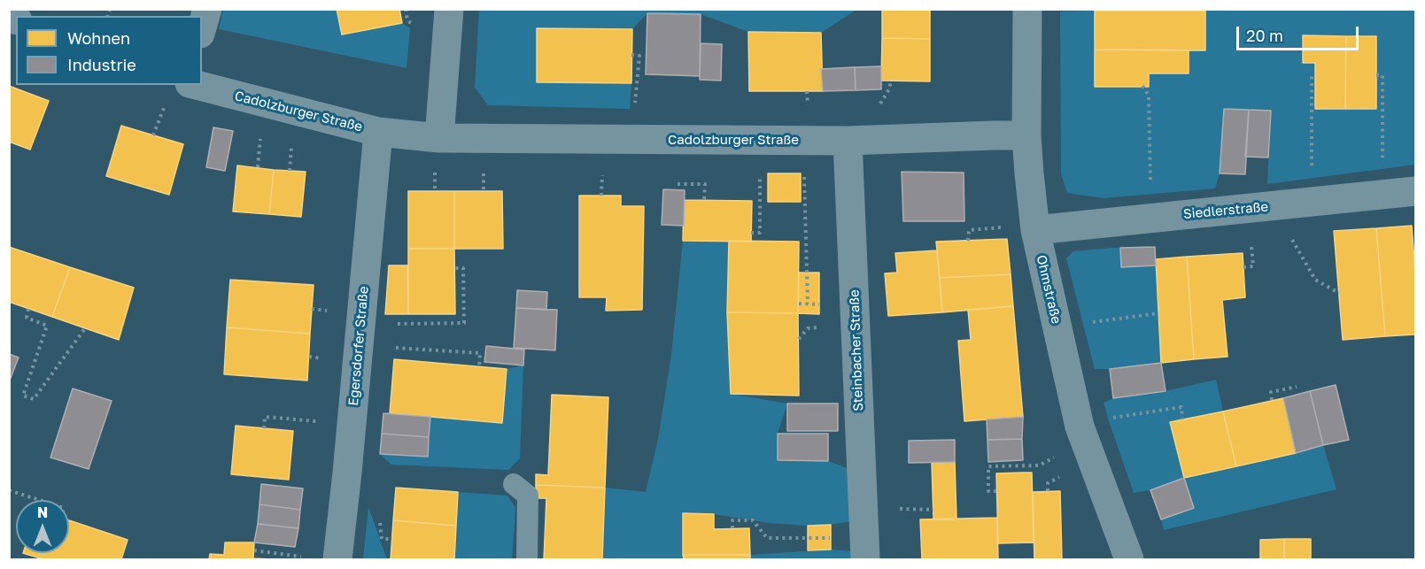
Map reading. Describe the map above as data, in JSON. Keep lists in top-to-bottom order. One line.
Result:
{"streets":{"street":["Cadolzburger Straße","Siedlerstraße","Ohmstraße","Egersdorfer Straße","Steinbacher Straße"]},"crossings":[["Cadolzburger Straße","Ohmstraße"],["Cadolzburger Straße","Egersdorfer Straße"],["Cadolzburger Straße","Steinbacher Straße"],["Siedlerstraße","Ohmstraße"]],"legend":["Wohnen","Industrie"],"scale_bar":"20 m","north":"top"}
